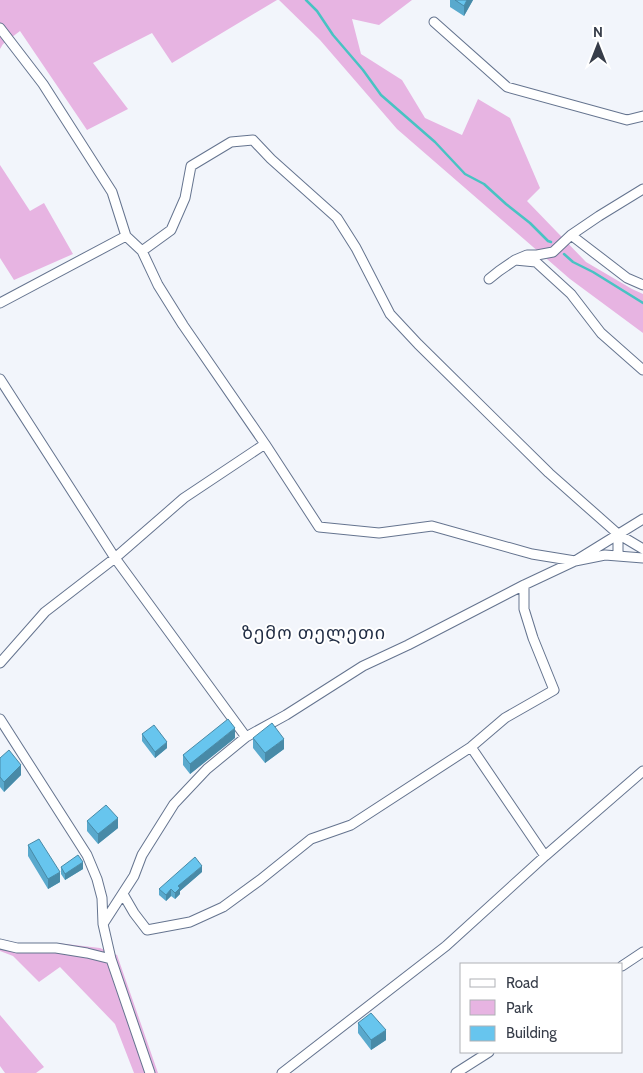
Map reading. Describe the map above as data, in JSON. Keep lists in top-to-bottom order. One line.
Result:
{"districts":["ზემო თელეთი"],"legend":["Road","Park","Building"],"north":"top"}
